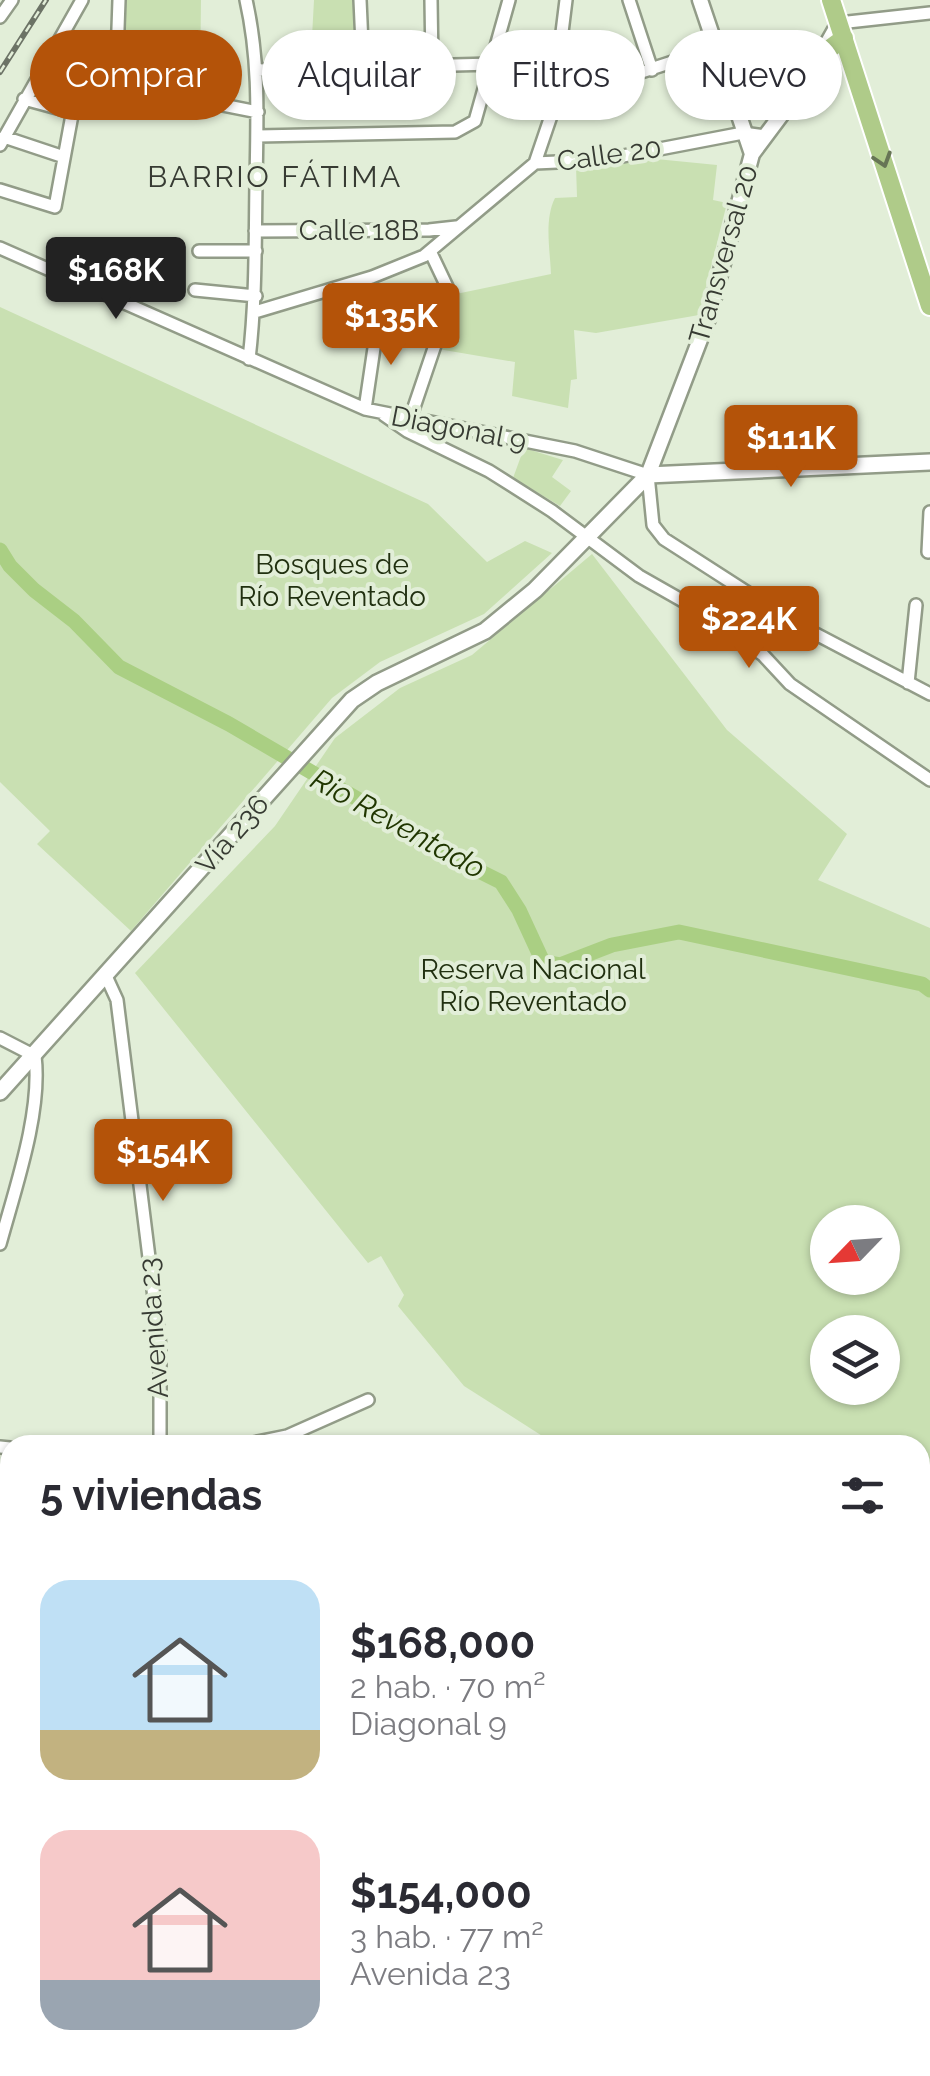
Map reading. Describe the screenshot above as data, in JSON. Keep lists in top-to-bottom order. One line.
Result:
{"streets":{"main road":["Transversal 20","Vía 236"],"street":["Calle 20","Calle 18B","Diagonal 9","Avenida 23"]},"crossings":[["Calle 20","Calle 18B"],["Calle 20","Transversal 20"],["Transversal 20","Diagonal 9"],["Transversal 20","Vía 236"],["Vía 236","Avenida 23"]],"districts":["BARRIO FÁTIMA"],"water":["Rio Reventado"],"parks":["Bosques de Río Reventado","Reserva Nacional Río Reventado"],"north":"bottom left","page":{"chip":["Comprar","Alquilar","Filtros","Nuevo"],"price":["$168K","$135K","$111K","$224K","$154K"],"heading":"5 viviendas","list":[{"name":"$168,000","note":"2 hab. · 70 m² · Diagonal 9"},{"name":"$154,000","note":"3 hab. · 77 m² · Avenida 23"}]}}
